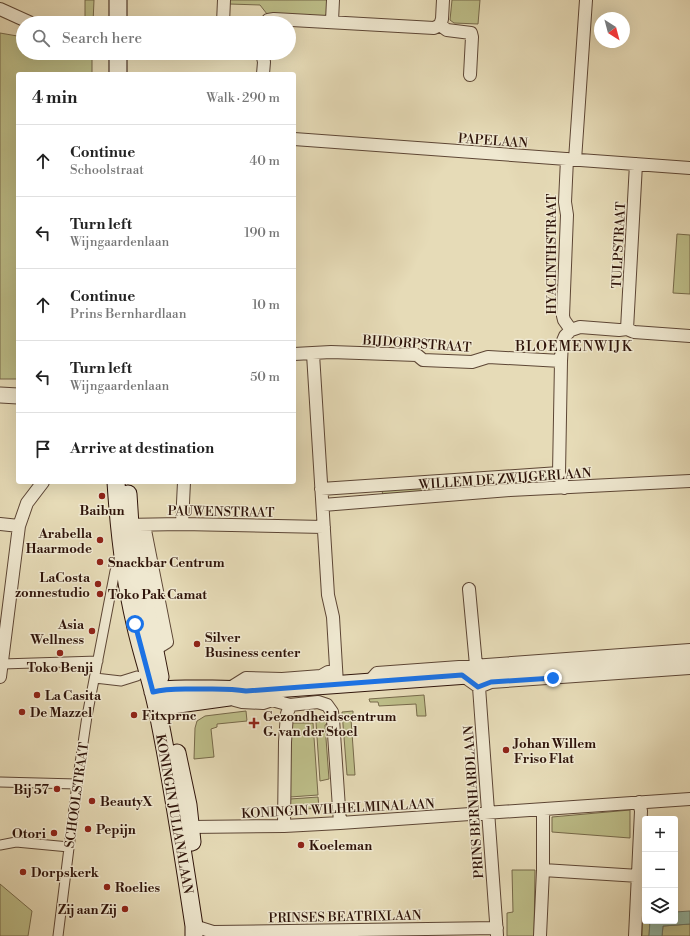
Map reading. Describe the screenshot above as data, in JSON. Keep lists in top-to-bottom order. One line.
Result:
{"streets":{"main road":["KONINGIN JULIANALAAN"],"street":["PAPELAAN","TULPSTRAAT","HYACINTHSTRAAT","BIJDORPSTRAAT","WILLEM DE ZWIJGERLAAN","PAUWENSTRAAT","SCHOOLSTRAAT","PRINS BERNHARDLAAN","KONINGIN WILHELMINALAAN","PRINSES BEATRIXLAAN"]},"crossings":[["PAPELAAN","TULPSTRAAT"],["PAPELAAN","HYACINTHSTRAAT"],["PRINS BERNHARDLAAN","KONINGIN WILHELMINALAAN"],["PRINS BERNHARDLAAN","PRINSES BEATRIXLAAN"],["KONINGIN WILHELMINALAAN","KONINGIN JULIANALAAN"],["KONINGIN JULIANALAAN","PRINSES BEATRIXLAAN"]],"districts":["BLOEMENWIJK"],"places":{"other":["Baibun","Arabella Haarmode","Snackbar Centrum","LaCosta zonnestudio","Toko Pak Camat","Asia Wellness","Silver Business center","Toko Benji","La Casita","De Mazzel","Fitxprnc","Johan Willem Friso Flat","Bij 57","BeautyX","Pepijn","Otori","Koeleman","Dorpskerk","Roelies","Zij aan Zij"],"health":["Gezondheidscentrum G. van der Stoel"]},"north":"bottom right","page":{"search":"Search here","heading":["4 min","Walk · 290 m"],"list":[["Continue","Schoolstraat","40 m"],["Turn left","Wijngaardenlaan","190 m"],["Continue","Prins Bernhardlaan","10 m"],["Turn left","Wijngaardenlaan","50 m"],"Arrive at destination"],"map_buttons":["+","−"]}}
